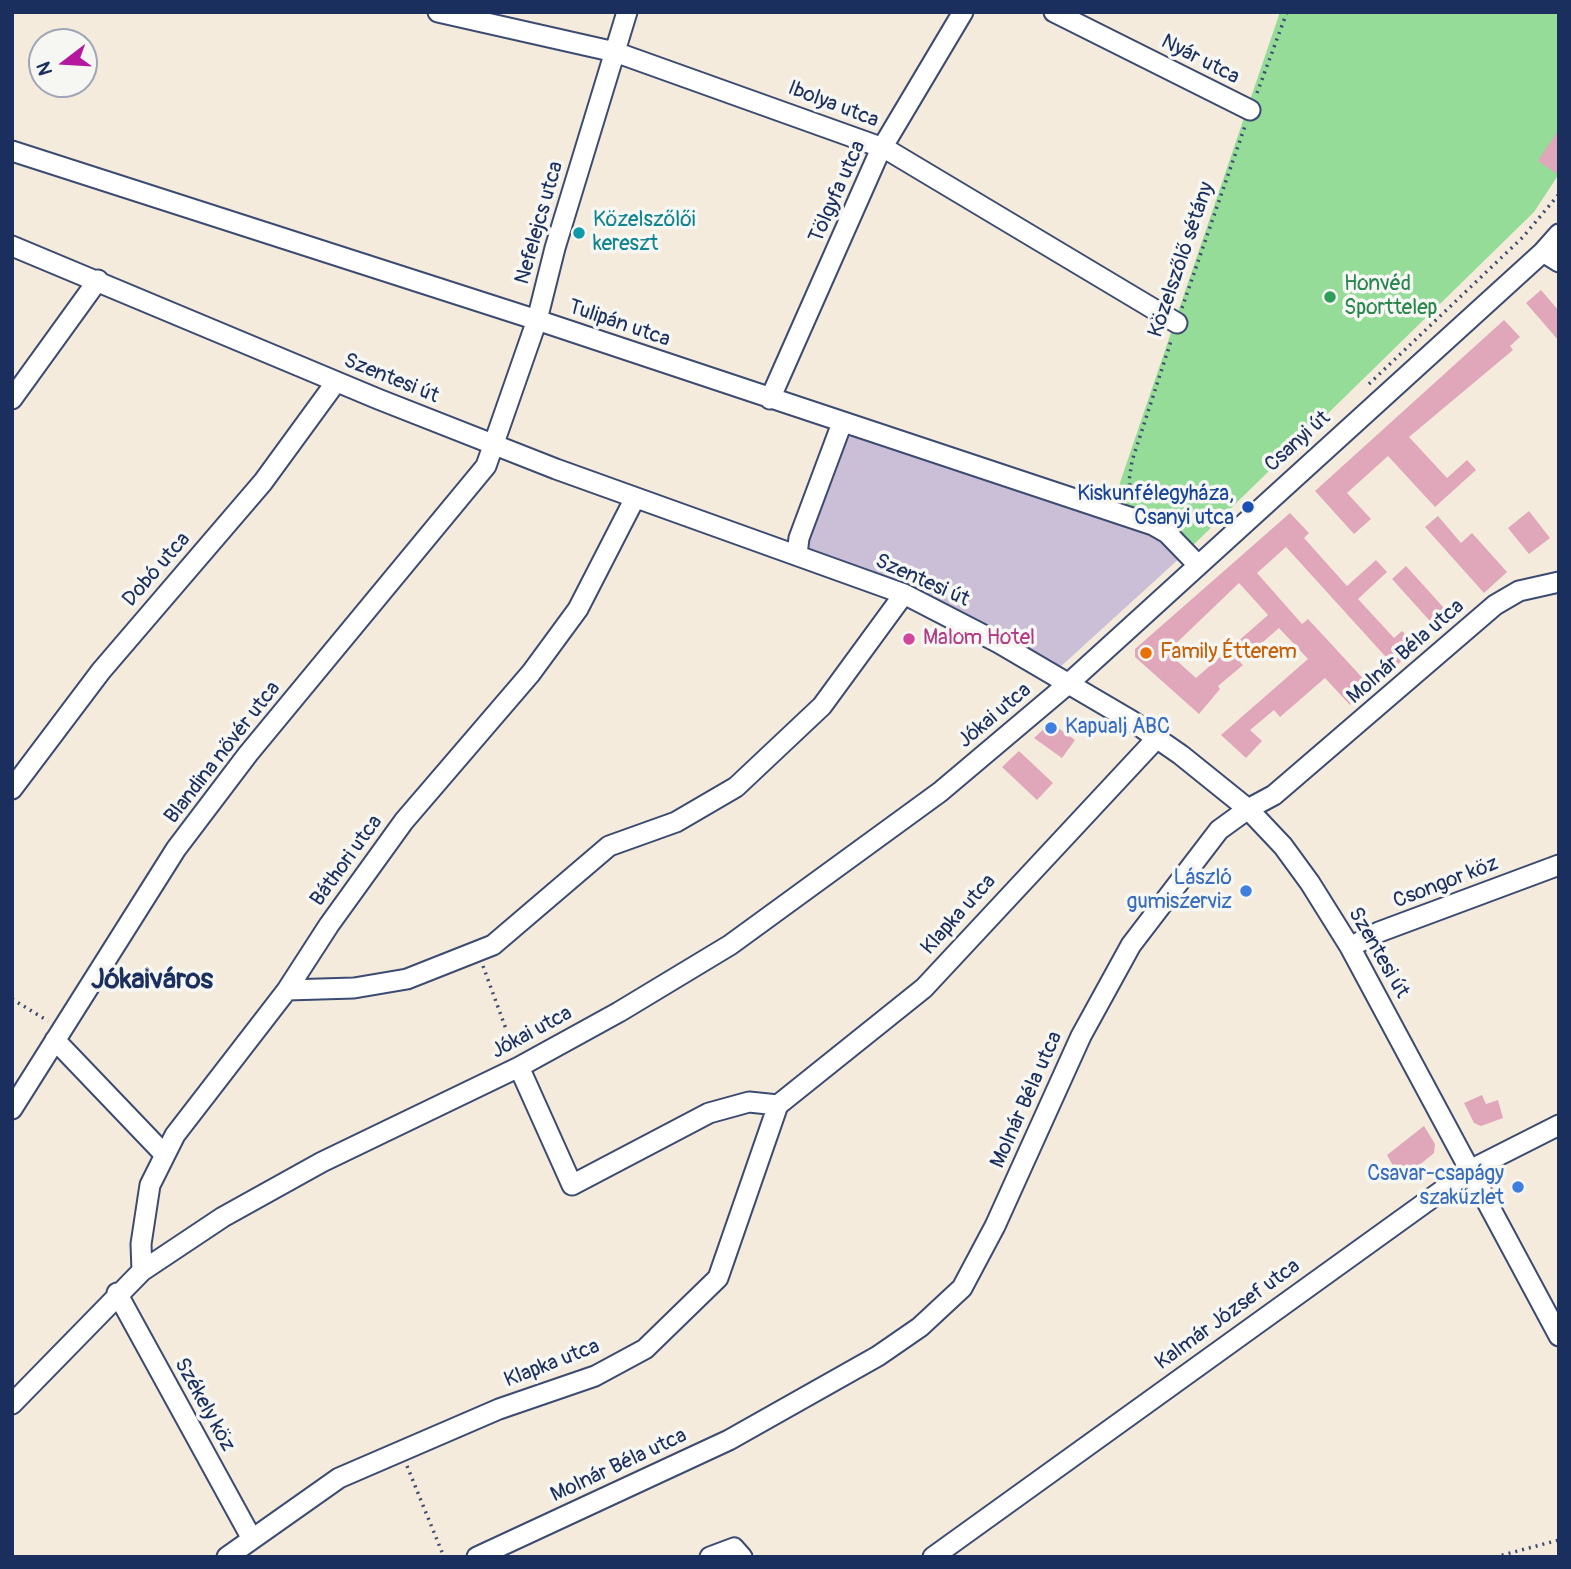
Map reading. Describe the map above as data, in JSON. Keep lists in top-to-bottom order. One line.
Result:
{"streets":{"street":["Nyár utca","Ibolya utca","Tölgyfa utca","Nefelejcs utca","Tulipán utca","Szentesi út","Csanyi út","Dobó utca","Molnár Béla utca","Jókai utca","Blandina nővér utca","Báthori utca","Csongor köz","Klapka utca","Kalmár József utca","Székely köz"],"path":["Közelszőlő sétány"]},"crossings":[["Nyár utca","Közelszőlő sétány"],["Ibolya utca","Tölgyfa utca"],["Ibolya utca","Nefelejcs utca"],["Ibolya utca","Közelszőlő sétány"],["Tölgyfa utca","Tulipán utca"],["Nefelejcs utca","Tulipán utca"],["Nefelejcs utca","Szentesi út"],["Nefelejcs utca","Blandina nővér utca"],["Közelszőlő sétány","Tulipán utca"],["Tulipán utca","Csanyi út"],["Szentesi út","Csanyi út"],["Szentesi út","Dobó utca"],["Szentesi út","Molnár Béla utca"],["Szentesi út","Jókai utca"],["Szentesi út","Blandina nővér utca"],["Szentesi út","Báthori utca"],["Szentesi út","Csongor köz"],["Szentesi út","Klapka utca"],["Szentesi út","Kalmár József utca"],["Csanyi út","Jókai utca"],["Jókai utca","Báthori utca"],["Jókai utca","Székely köz"],["Klapka utca","Székely köz"]],"districts":["Jókaiváros"],"places":["Közelszőlői kereszt","Honvéd Sporttelep","Kiskunfélegyháza, Csanyi utca","Malom Hotel","Family Étterem","Kapualj ABC","László gumiszerviz","Csavar-csapágy szaküzlet"],"north":"left"}
